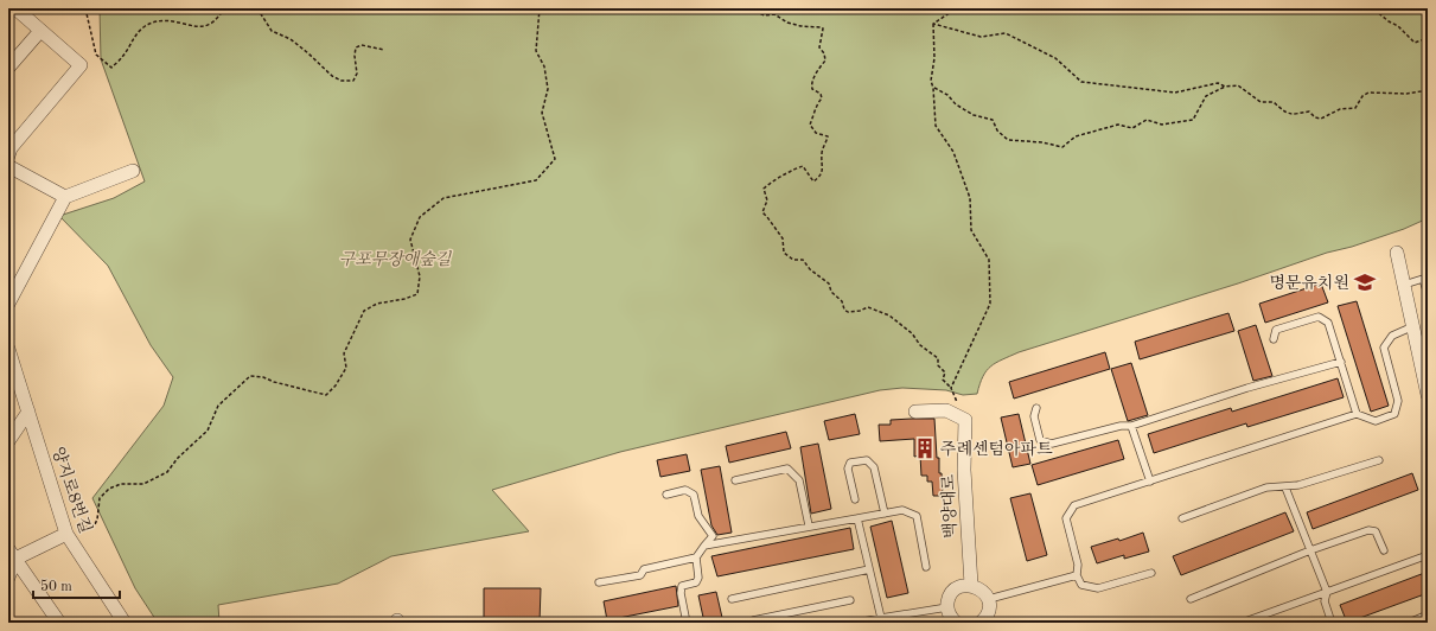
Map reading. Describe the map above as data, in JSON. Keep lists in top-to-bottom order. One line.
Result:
{"streets":{"street":["양지로8번길","백양대로"]},"parks":["구포무장애숲길"],"places":{"school or university":["명문유치원"],"building":["주례센텀아파트"]},"scale_bar":"50 m"}
